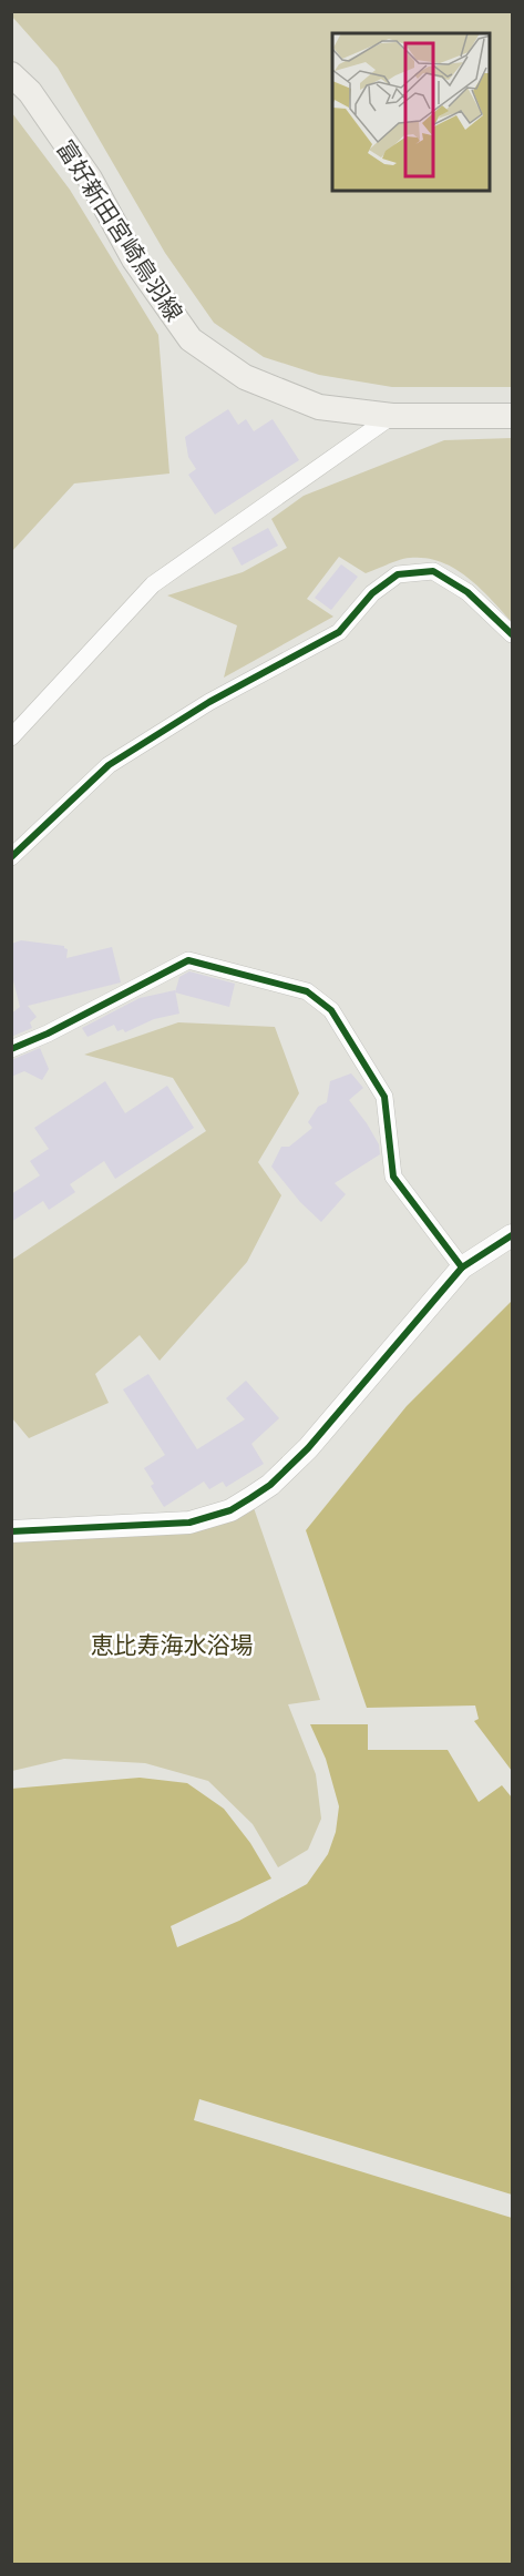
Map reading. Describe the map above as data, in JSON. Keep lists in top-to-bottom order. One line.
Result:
{"streets":{"main road":["富好新田宮崎鳥羽線"]},"parks":["恵比寿海水浴場"]}
